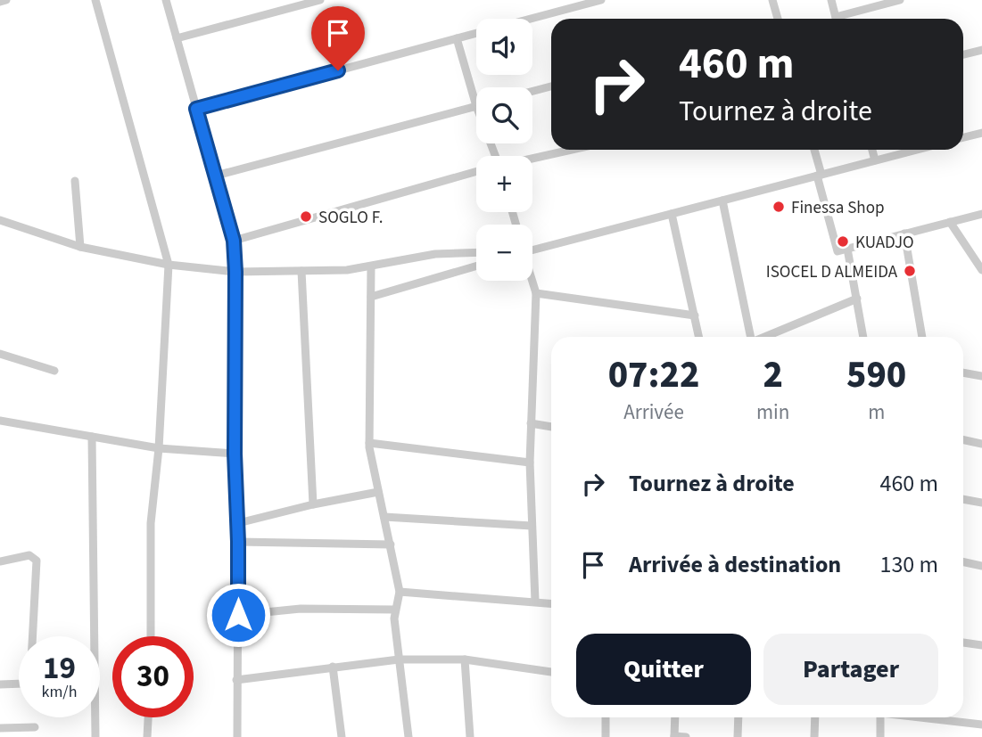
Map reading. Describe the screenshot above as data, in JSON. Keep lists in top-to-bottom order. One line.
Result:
{"places":["Finessa Shop","SOGLO F.","KUADJO","ISOCEL D ALMEIDA"],"page":{"map_buttons":["+","−"],"turn":["460 m","Tournez à droite"],"eta":["07:22","Arrivée","2","min","590","m"],"list":[{"name":"Tournez à droite","value":"460 m"},{"name":"Arrivée à destination","value":"130 m"}],"buttons":["Quitter","Partager"],"speed":"19 km/h","limit":"30"}}
